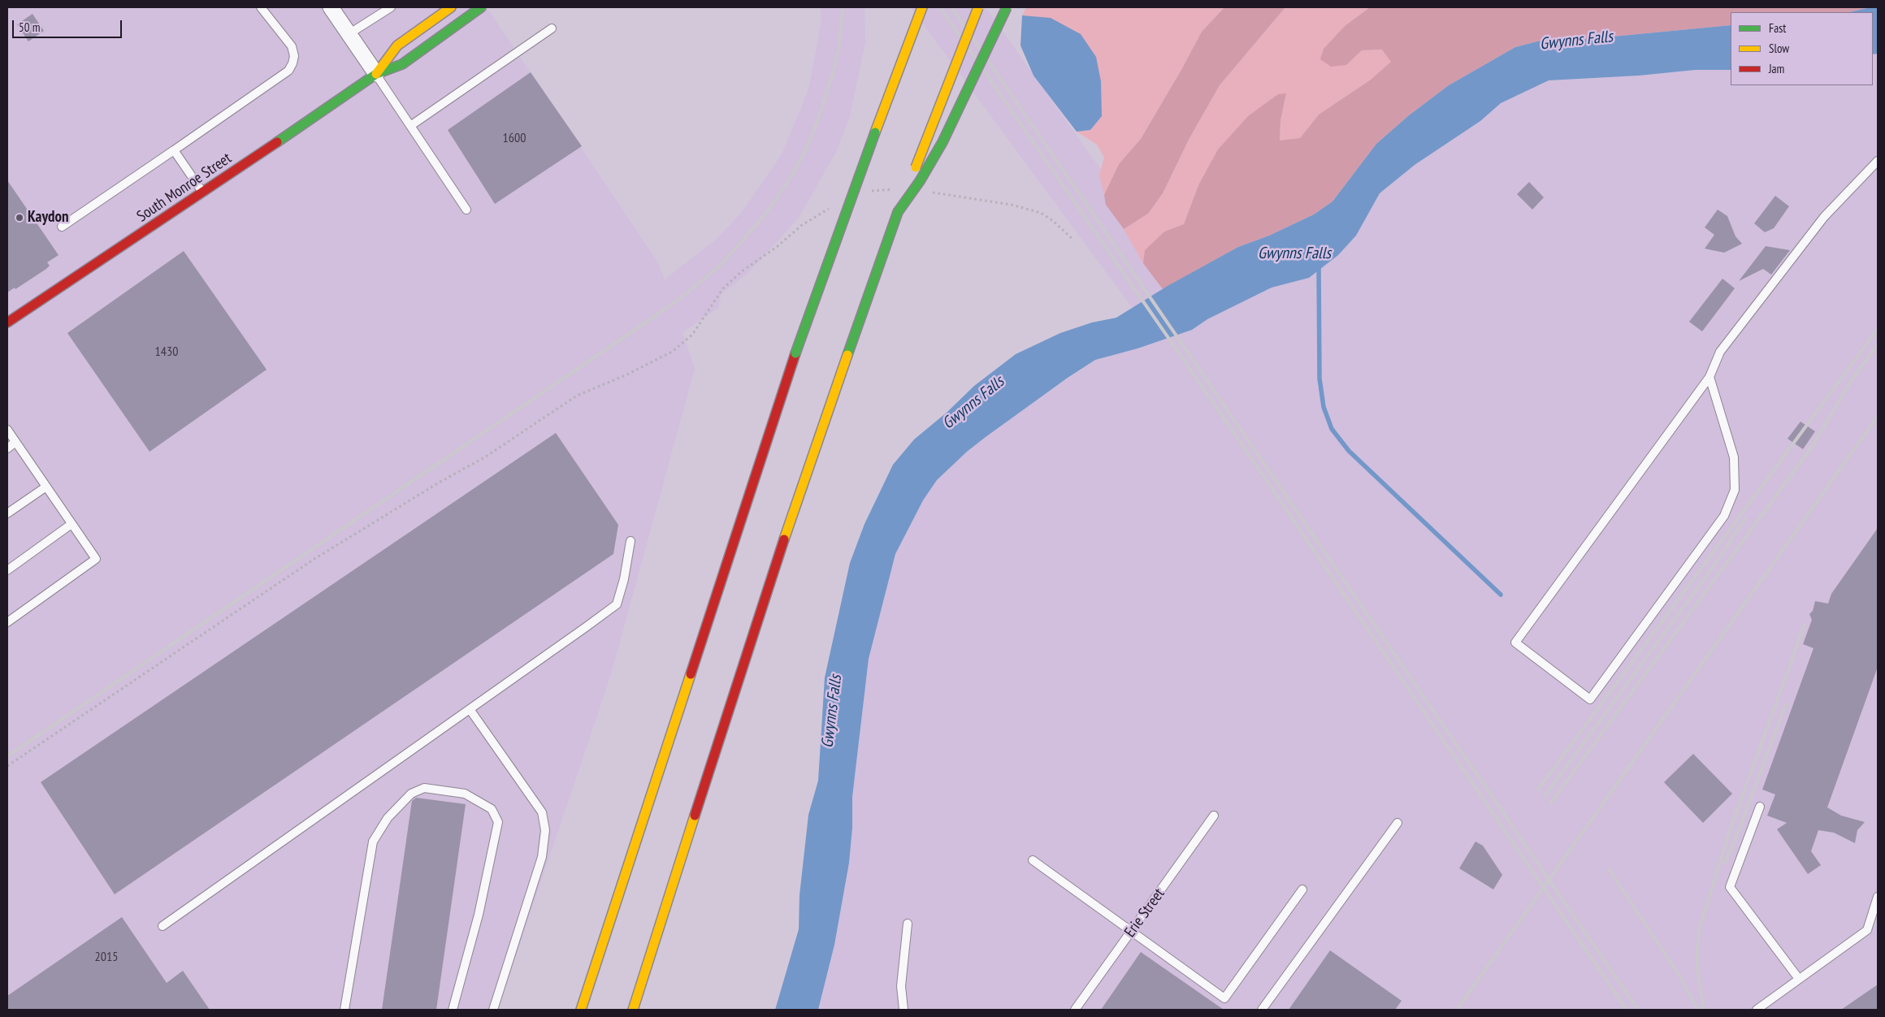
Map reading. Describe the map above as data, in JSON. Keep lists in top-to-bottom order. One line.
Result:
{"streets":{"main road":["South Monroe Street"],"lane":["Erie Street"]},"water":["Gwynns Falls"],"places":["Kaydon"],"house_numbers":["1600","1430","2015"],"legend":["Fast","Slow","Jam"],"scale_bar":"50 m"}
